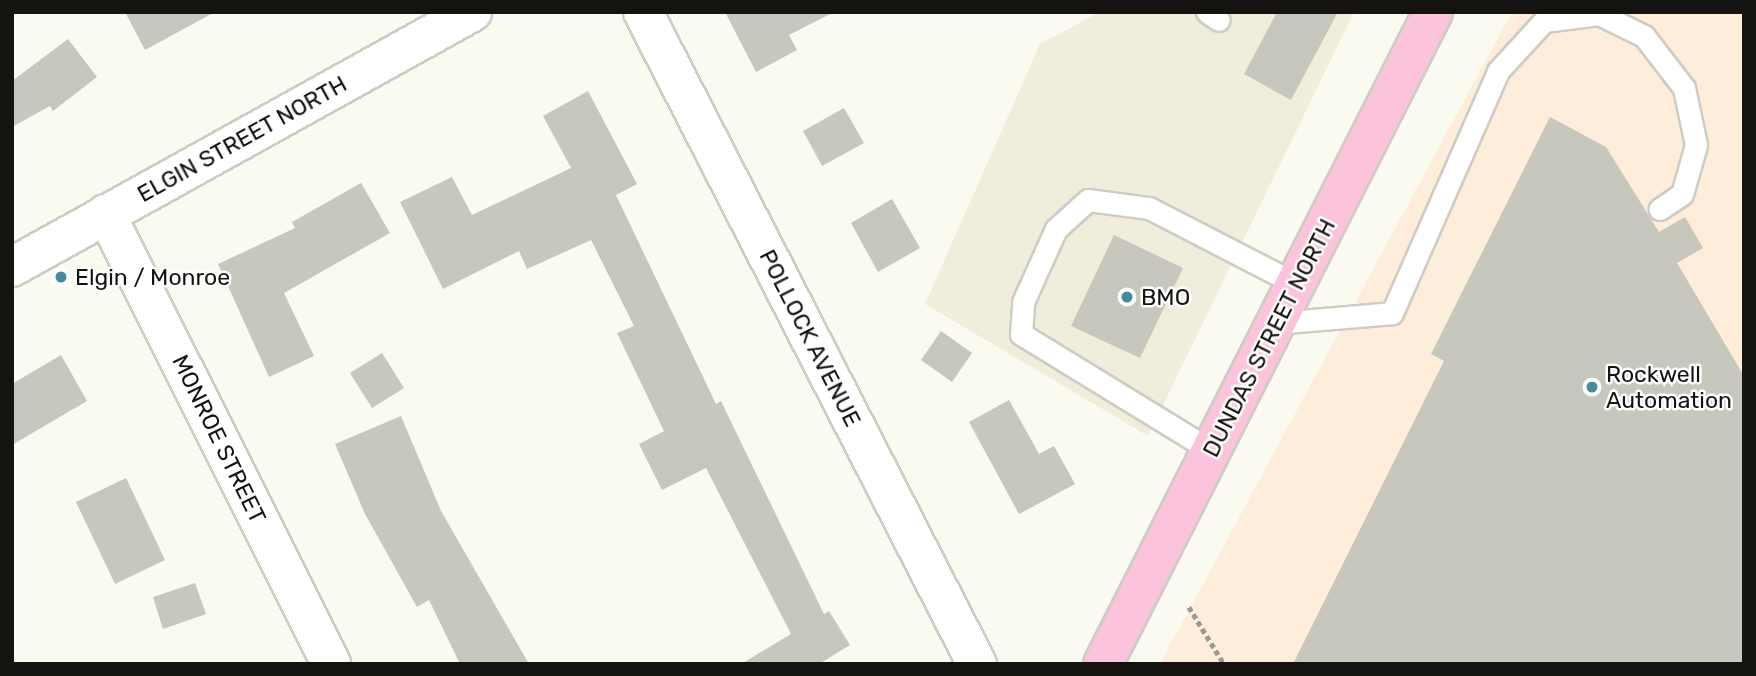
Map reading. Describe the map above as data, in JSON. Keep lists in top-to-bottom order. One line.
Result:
{"streets":{"main road":["DUNDAS STREET NORTH"],"street":["ELGIN STREET NORTH","POLLOCK AVENUE","MONROE STREET"]},"crossings":[["ELGIN STREET NORTH","MONROE STREET"]],"places":["Elgin / Monroe","BMO","Rockwell Automation"]}
